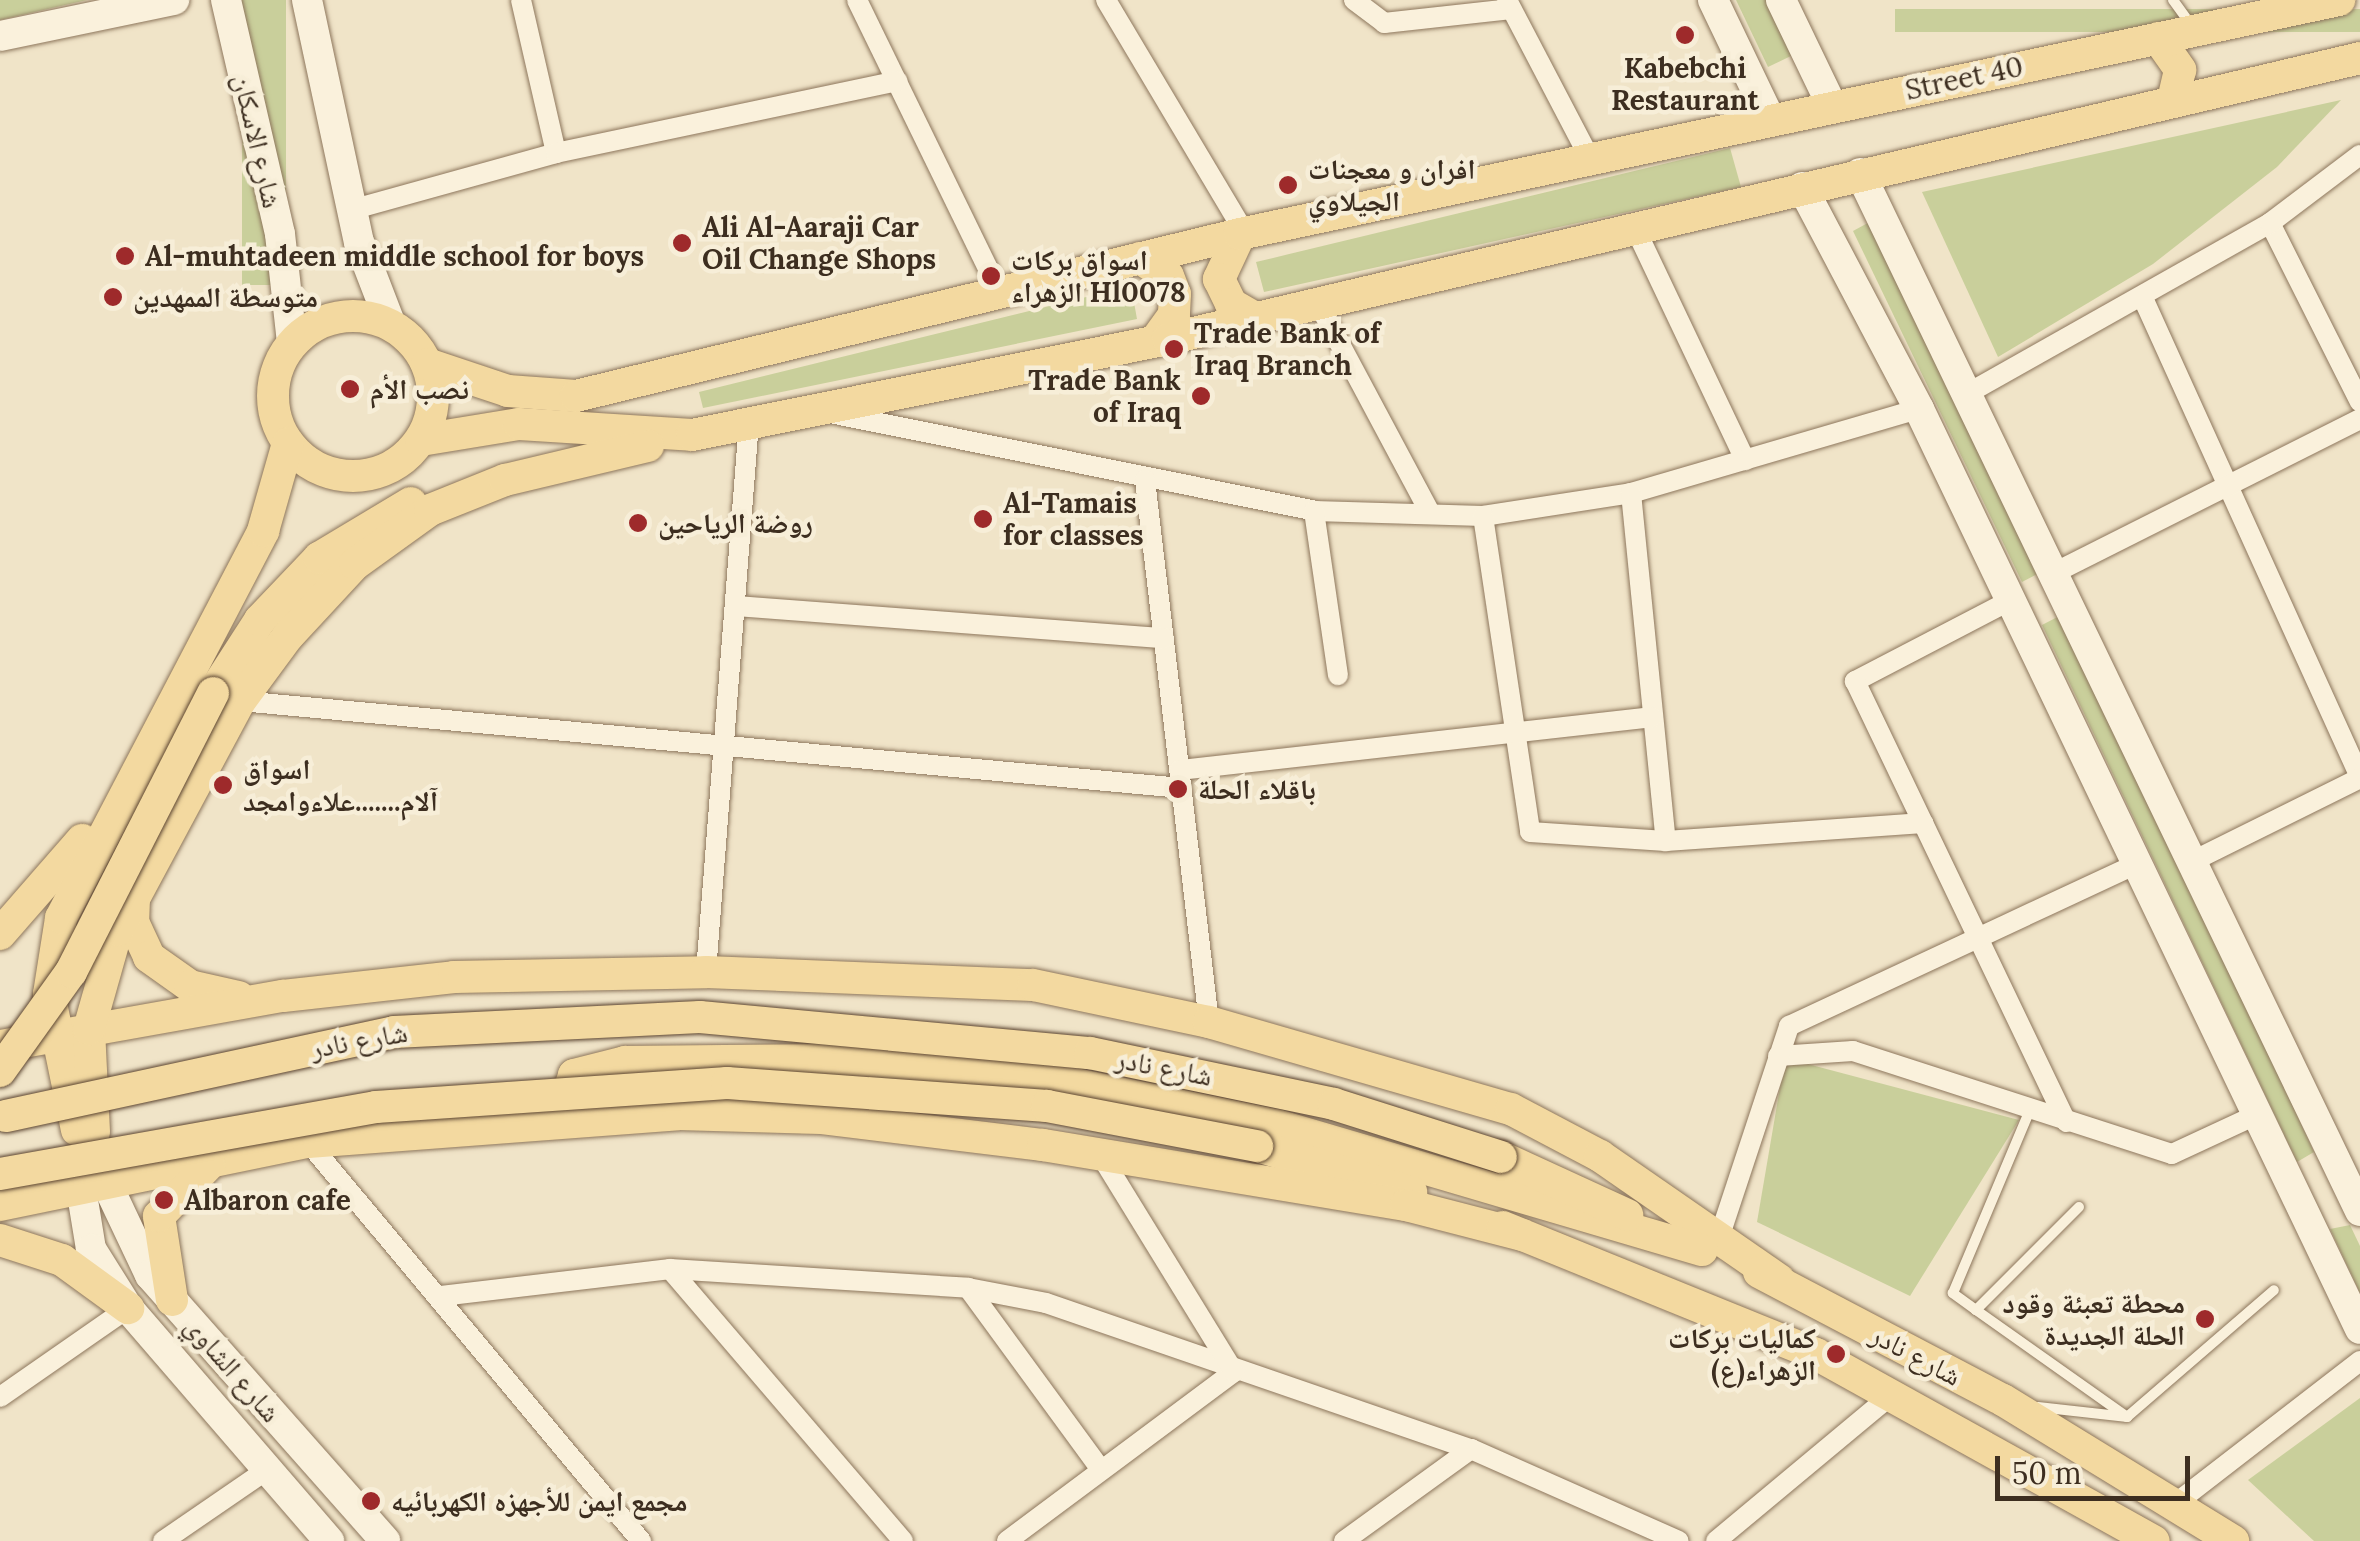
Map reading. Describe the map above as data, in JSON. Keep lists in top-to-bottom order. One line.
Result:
{"streets":{"main road":["Street 40","شارع نادر"],"street":["شارع الاسكان","شارع الشاوي"]},"crossings":[["Street 40","شارع الاسكان"]],"places":["Kabebchi Restaurant","افران و معجنات الجيلاوي","Ali Al-Aaraji Car Oil Change Shops","Al-muhtadeen middle school for boys","اسواق بركات الزهراء Hl0078","متوسطة الممهدين","Trade Bank of Iraq Branch","نصب الأم","Trade Bank of Iraq","Al-Tamais for classes","روضة الرياحين","اسواق آلام.......علاءوامجد","باقلاء الحلة","Albaron cafe","محطة تعبئة وقود الحلة الجديدة","كماليات بركات الزهراء(ع)","مجمع ايمن للأجهزه الكهربائيه"],"scale_bar":"50 m"}
